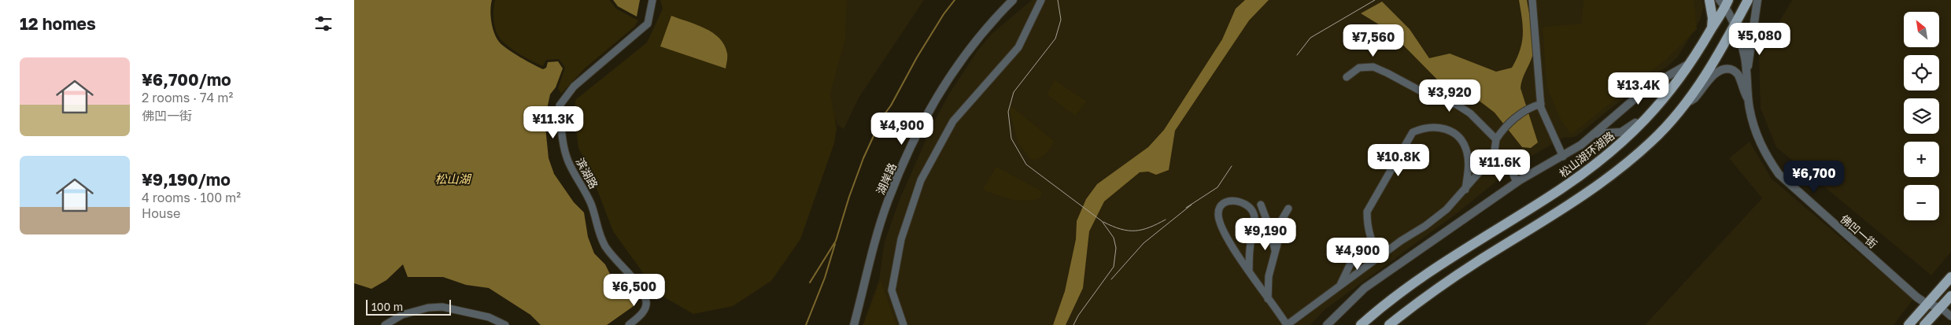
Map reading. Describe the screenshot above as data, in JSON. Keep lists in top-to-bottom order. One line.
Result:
{"streets":{"main road":["松山湖环湖路"],"street":["滨湖路","湖岸路","佛凹一街"]},"crossings":[["松山湖环湖路","佛凹一街"]],"water":["松山湖"],"scale_bar":"100 m","north":"top left","page":{"heading":"12 homes","map_buttons":["+","−"],"price":["¥5,080","¥7,560","¥13.4K","¥3,920","¥11.3K","¥4,900","¥10.8K","¥11.6K","¥6,700","¥9,190","¥4,900","¥6,500"],"list":[{"name":"¥6,700/mo","note":"2 rooms · 74 m² · 佛凹一街"},{"name":"¥9,190/mo","note":"4 rooms · 100 m² · House"}],"scale":"100 m"}}
